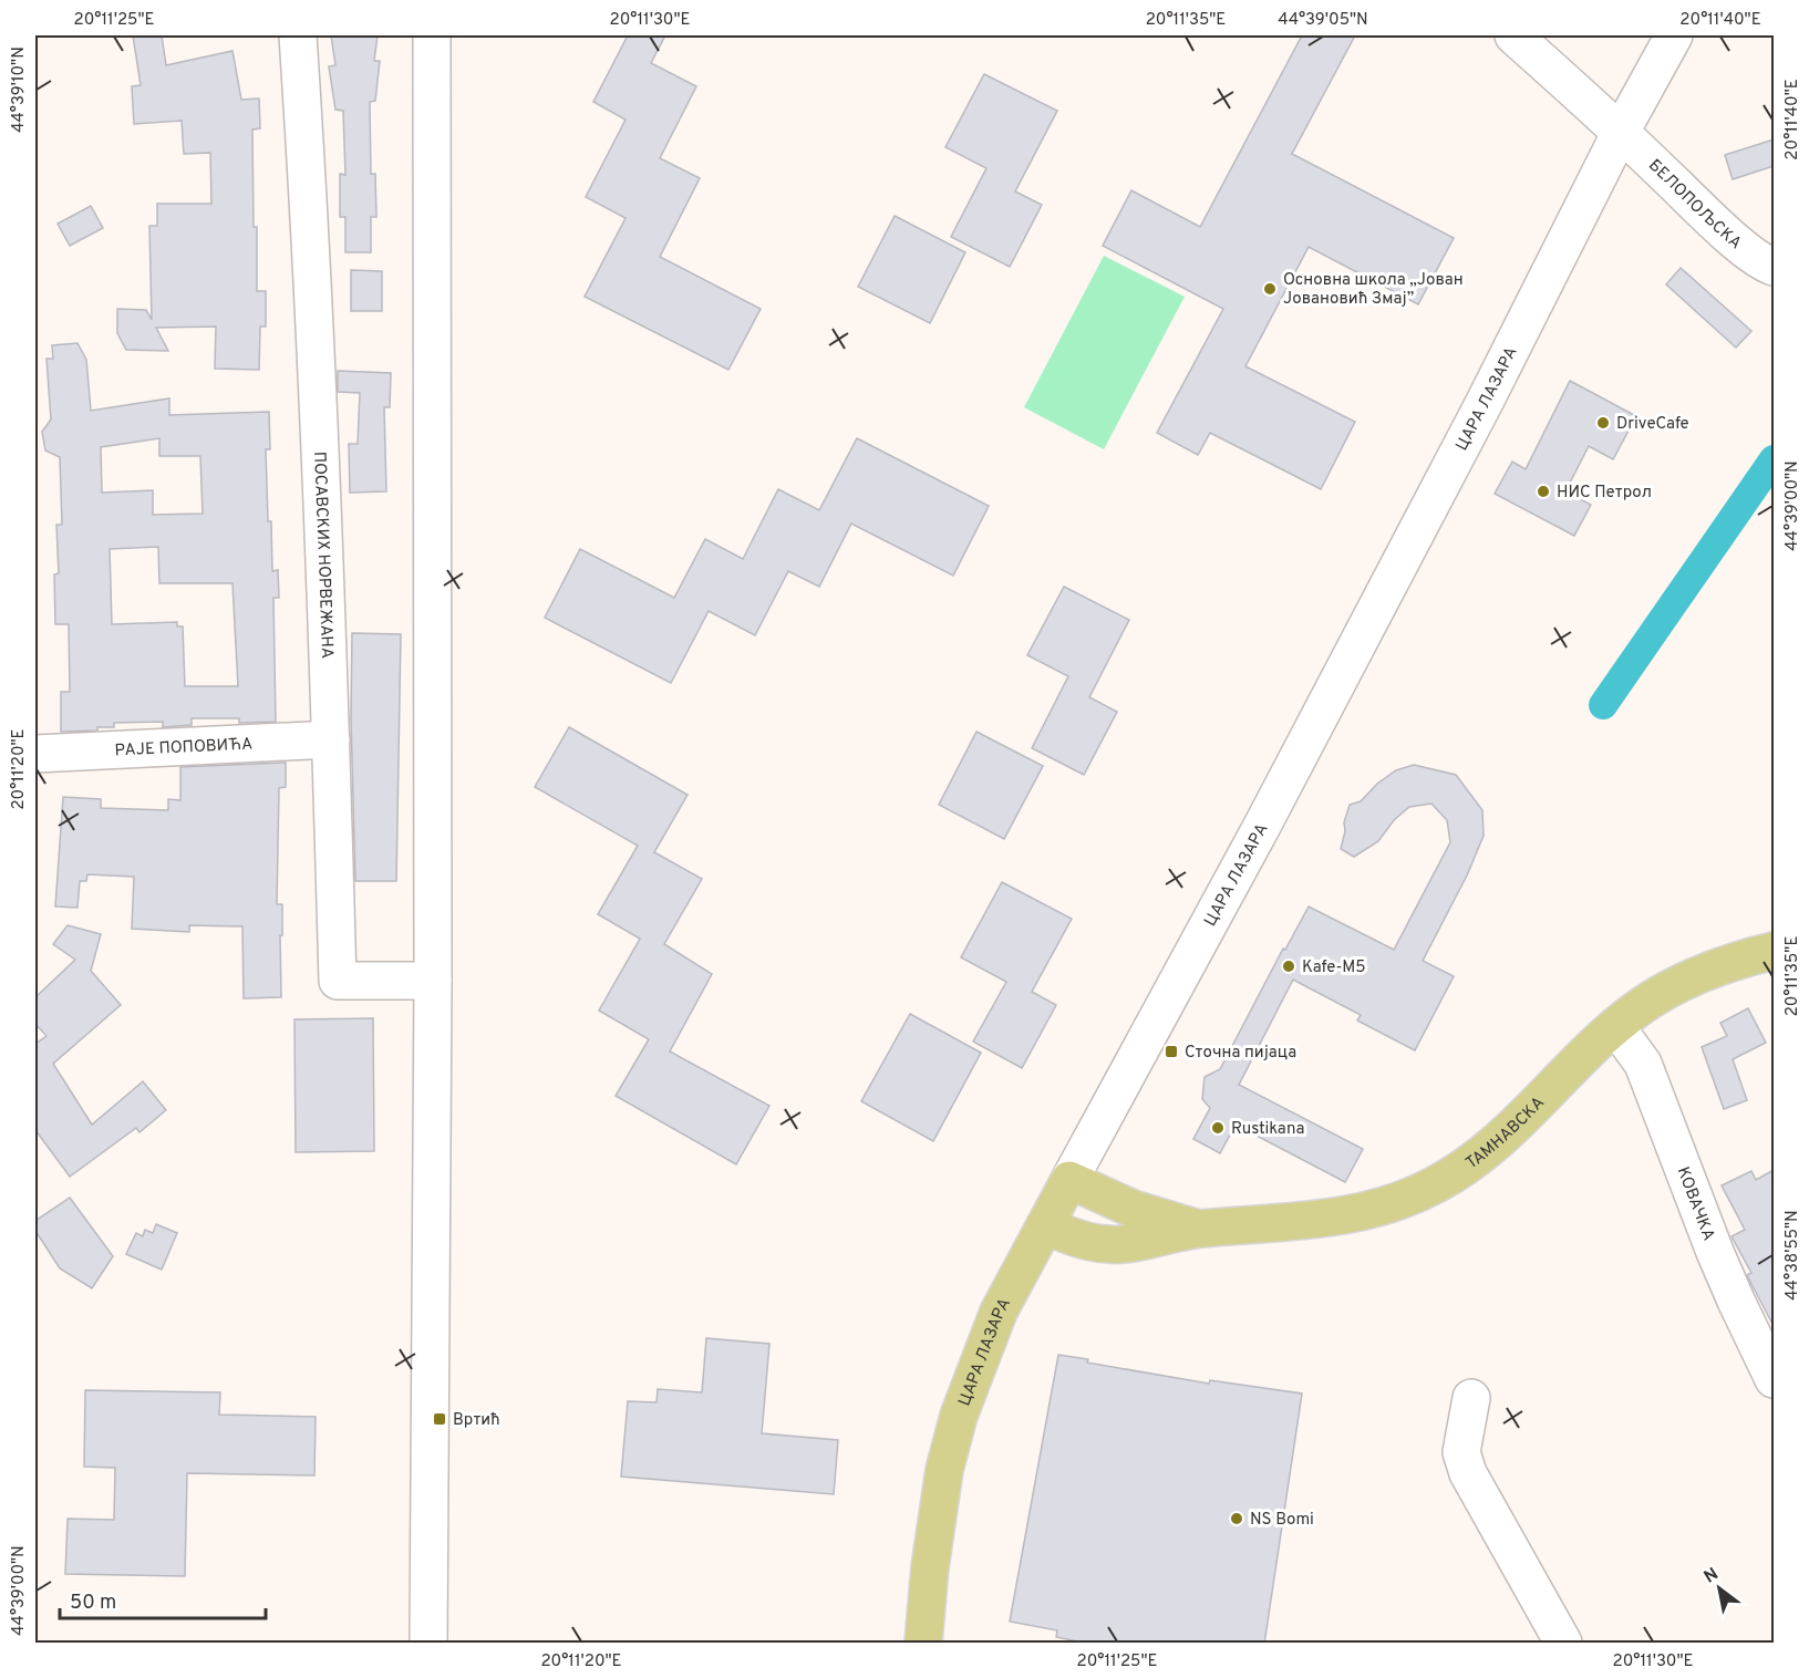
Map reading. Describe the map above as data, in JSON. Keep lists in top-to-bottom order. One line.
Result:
{"streets":{"main road":["ЦАРА ЛАЗАРА","ТАМНАВСКА"],"street":["БЕЛОПОЉСКА","ПОСАВСКИХ НОРВЕЖАНА","РАЈЕ ПОПОВИЋА","КОВАЧКА"]},"crossings":[["БЕЛОПОЉСКА","ЦАРА ЛАЗАРА"],["ПОСАВСКИХ НОРВЕЖАНА","РАЈЕ ПОПОВИЋА"],["ТАМНАВСКА","КОВАЧКА"]],"places":{"other":["Основна школа „Јован Јовановић Змај”","DriveCafe","НИС Петрол","Kafe-M5","Rustikana","NS Bomi"],"transit":["Сточна пијаца","Вртић"]},"scale_bar":"50 m","north":"top left","coordinates":["20°11'25\"E","20°11'30\"E","20°11'35\"E","44°39'05\"N","20°11'40\"E","44°39'10\"N","44°39'00\"N","20°11'20\"E","44°38'55\"N"]}
